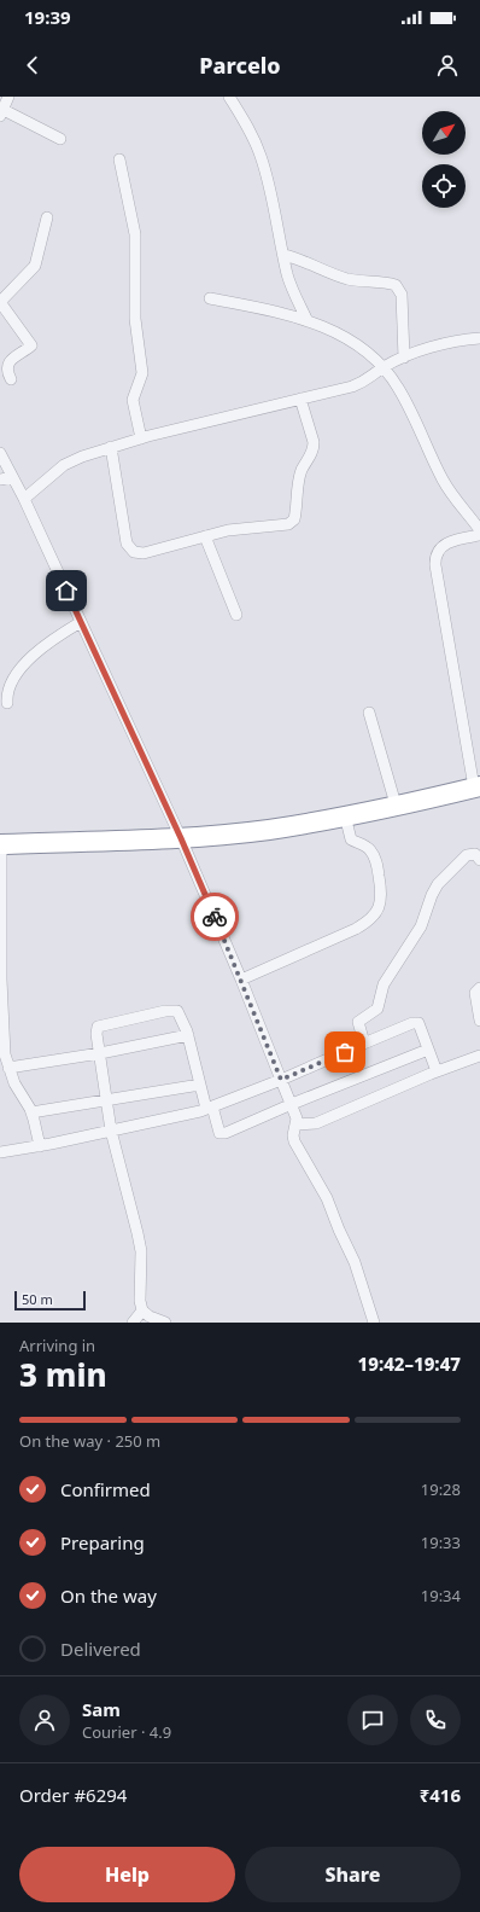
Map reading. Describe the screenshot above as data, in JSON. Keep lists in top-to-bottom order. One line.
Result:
{"scale_bar":"50 m","north":"top right","page":{"status":"19:39","header":"Parcelo","scale":"50 m","heading":["3 min","Arriving in","19:42–19:47"],"panel":["Sam","Courier · 4.9","Order #6294","₹416"],"bar":"On the way · 250 m","list":[["Confirmed","19:28"],["Preparing","19:33"],["On the way","19:34"],"Delivered"],"buttons":["Help","Share"]}}
